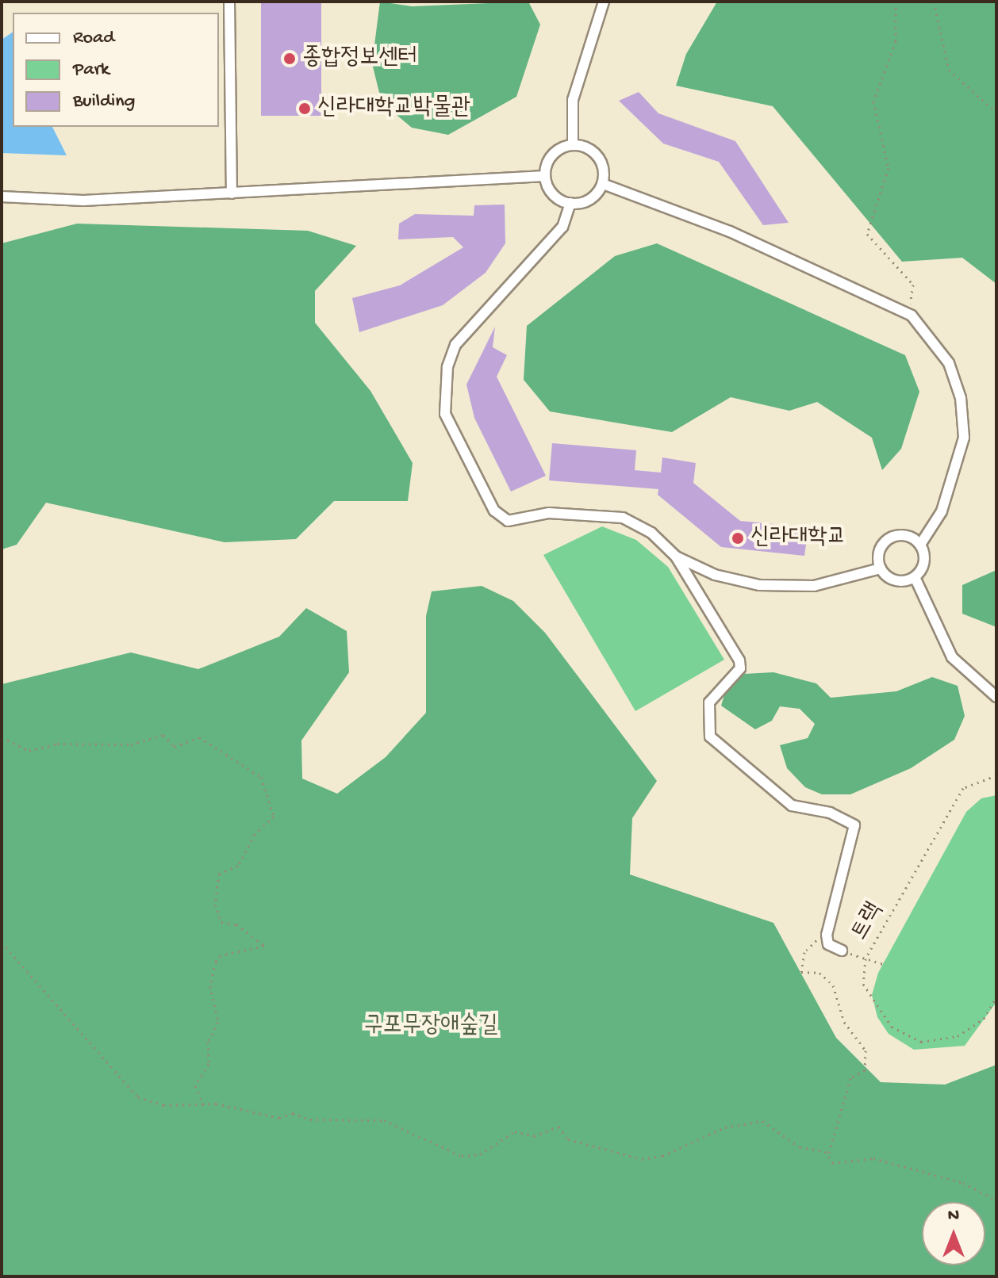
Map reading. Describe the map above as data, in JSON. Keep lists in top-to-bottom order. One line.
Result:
{"streets":{"path":["트랙"]},"parks":["구포무장애숲길"],"places":["종합정보센터","신라대학교박물관","신라대학교"],"legend":["Road","Park","Building"],"north":"top"}
